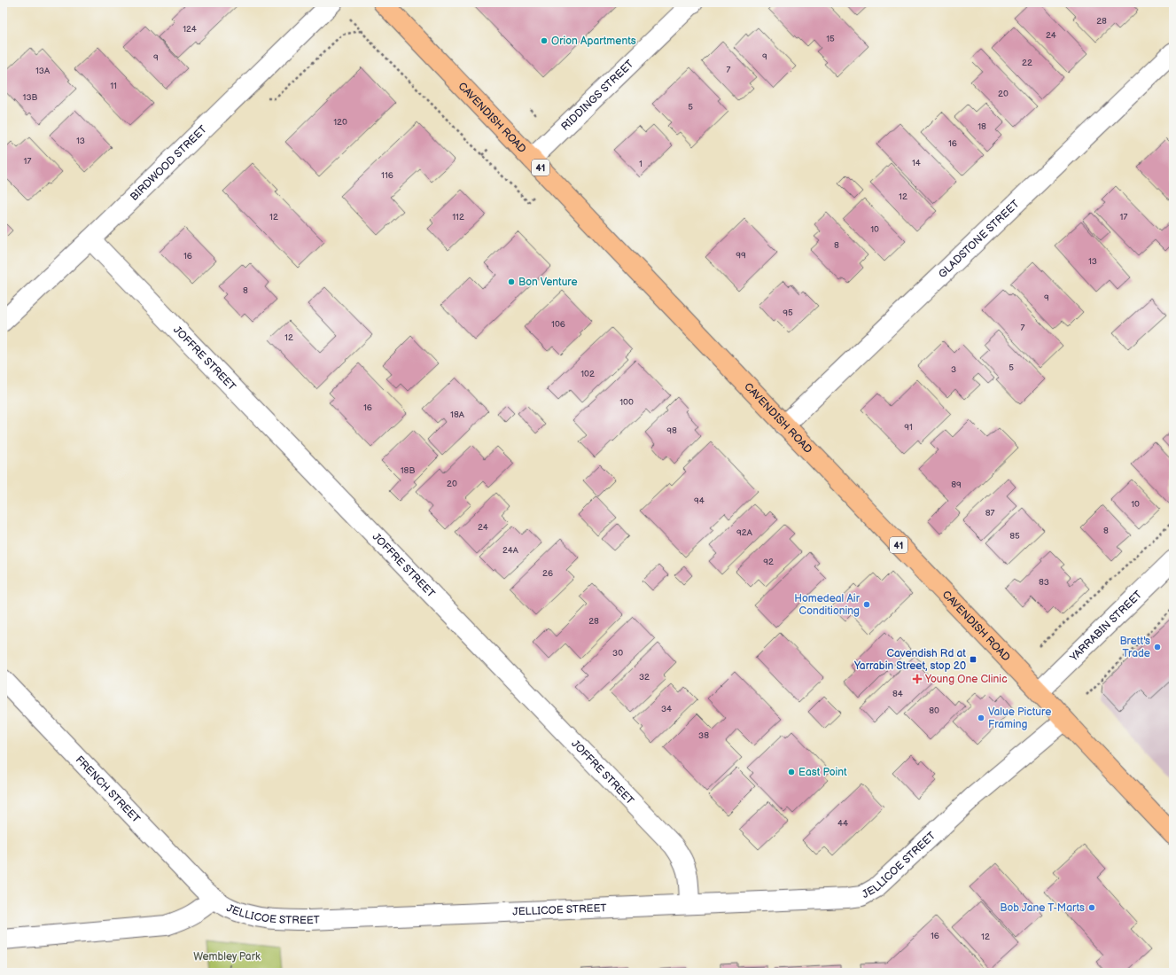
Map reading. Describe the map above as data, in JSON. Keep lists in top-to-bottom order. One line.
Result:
{"streets":{"main road":["CAVENDISH ROAD","41"],"street":["RIDDINGS STREET","BIRDWOOD STREET","GLADSTONE STREET","JOFFRE STREET","YARRABIN STREET","FRENCH STREET","JELLICOE STREET"]},"crossings":[["RIDDINGS STREET","CAVENDISH ROAD"],["CAVENDISH ROAD","GLADSTONE STREET"],["CAVENDISH ROAD","YARRABIN STREET"],["CAVENDISH ROAD","JELLICOE STREET"],["BIRDWOOD STREET","JOFFRE STREET"],["JOFFRE STREET","JELLICOE STREET"],["FRENCH STREET","JELLICOE STREET"]],"parks":["Wembley Park"],"places":{"other":["Orion Apartments","Bon Venture","Homedeal Air Conditioning","Brett's Trade","Value Picture Framing","East Point","Bob Jane T-Marts"],"transit":["Cavendish Rd at Yarrabin Street, stop 20"],"health":["Young One Clinic"]},"house_numbers":["28","124","24","15","9","9","22","7","13A","11","20","13B","5","120","18","13","16","17","14","1","116","12","12","112","17","10","8","99","16","13","8","9","95","106","7","12","5","3","102","100","16","18A","91","98","18B","20","89","94","10","87","24","8","92A","85","24A","92","26","83","28","30","32","84","34","80","38","44","16","12"]}
